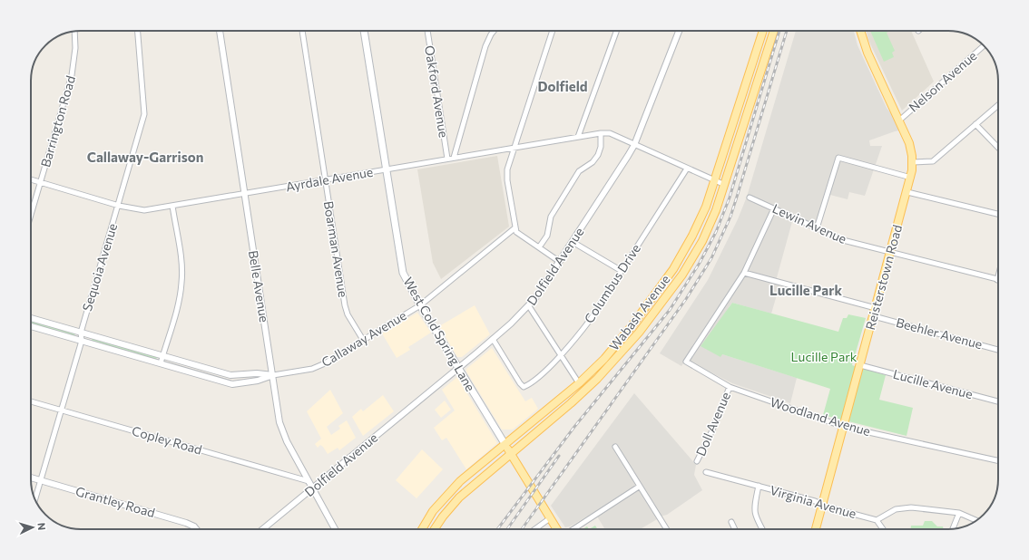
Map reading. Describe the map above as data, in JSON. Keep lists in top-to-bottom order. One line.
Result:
{"streets":{"main road":["Reisterstown Road","Wabash Avenue","West Cold Spring Lane"],"street":["Nelson Avenue","Oakford Avenue","Barrington Road","Ayrdale Avenue","Lewin Avenue","Boarman Avenue","Dolfield Avenue","Sequoia Avenue","Columbus Drive","Belle Avenue","Beehler Avenue","Callaway Avenue","Lucille Avenue","Woodland Avenue","Doll Avenue","Copley Road","Grantley Road","Virginia Avenue"]},"crossings":[["Nelson Avenue","Reisterstown Road"],["Oakford Avenue","Ayrdale Avenue"],["Barrington Road","Ayrdale Avenue"],["Ayrdale Avenue","Boarman Avenue"],["Ayrdale Avenue","Dolfield Avenue"],["Ayrdale Avenue","Sequoia Avenue"],["Ayrdale Avenue","Belle Avenue"],["Ayrdale Avenue","West Cold Spring Lane"],["Lewin Avenue","Reisterstown Road"],["Boarman Avenue","Callaway Avenue"],["Dolfield Avenue","Columbus Drive"],["Dolfield Avenue","Belle Avenue"],["Dolfield Avenue","West Cold Spring Lane"],["Sequoia Avenue","Callaway Avenue"],["Sequoia Avenue","Copley Road"],["Sequoia Avenue","Grantley Road"],["Reisterstown Road","Beehler Avenue"],["Reisterstown Road","Lucille Avenue"],["Reisterstown Road","Woodland Avenue"],["Reisterstown Road","Virginia Avenue"],["Belle Avenue","Callaway Avenue"],["Belle Avenue","Copley Road"],["Wabash Avenue","West Cold Spring Lane"],["West Cold Spring Lane","Callaway Avenue"],["Woodland Avenue","Doll Avenue"]],"districts":["Dolfield","Callaway-Garrison","Lucille Park"],"parks":["Lucille Park"],"north":"right"}
